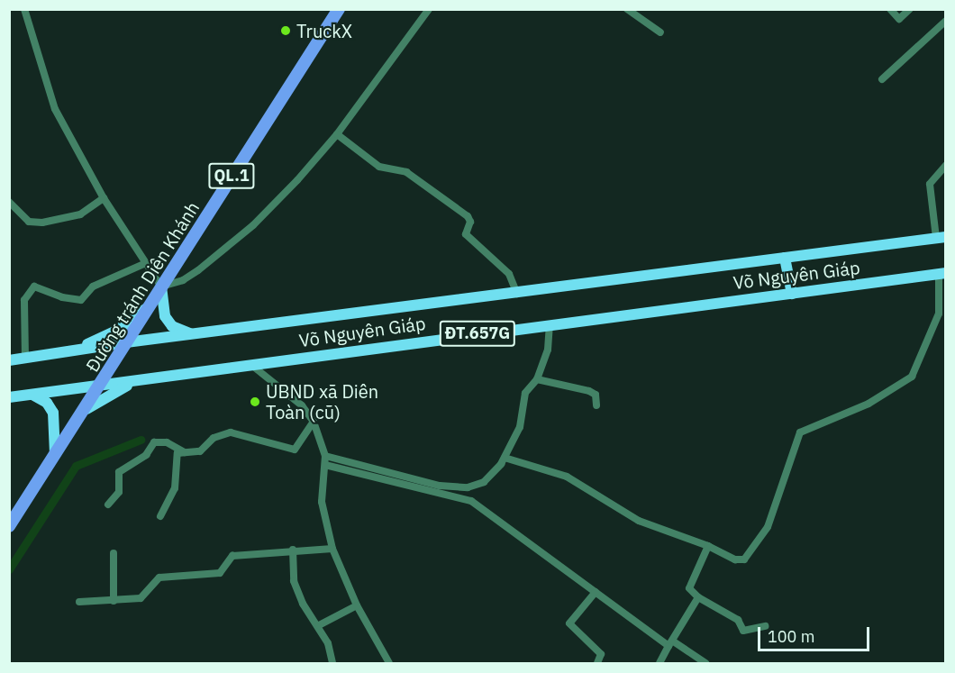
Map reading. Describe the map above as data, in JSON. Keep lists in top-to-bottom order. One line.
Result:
{"streets":{"highway":["QL.1","Đường tránh Diên Khánh"],"main road":["Võ Nguyên Giáp","ĐT.657G"]},"crossings":[["Võ Nguyên Giáp","Đường tránh Diên Khánh"]],"places":["TruckX","UBND xã Diên Toàn (cũ)"],"scale_bar":"100 m"}
